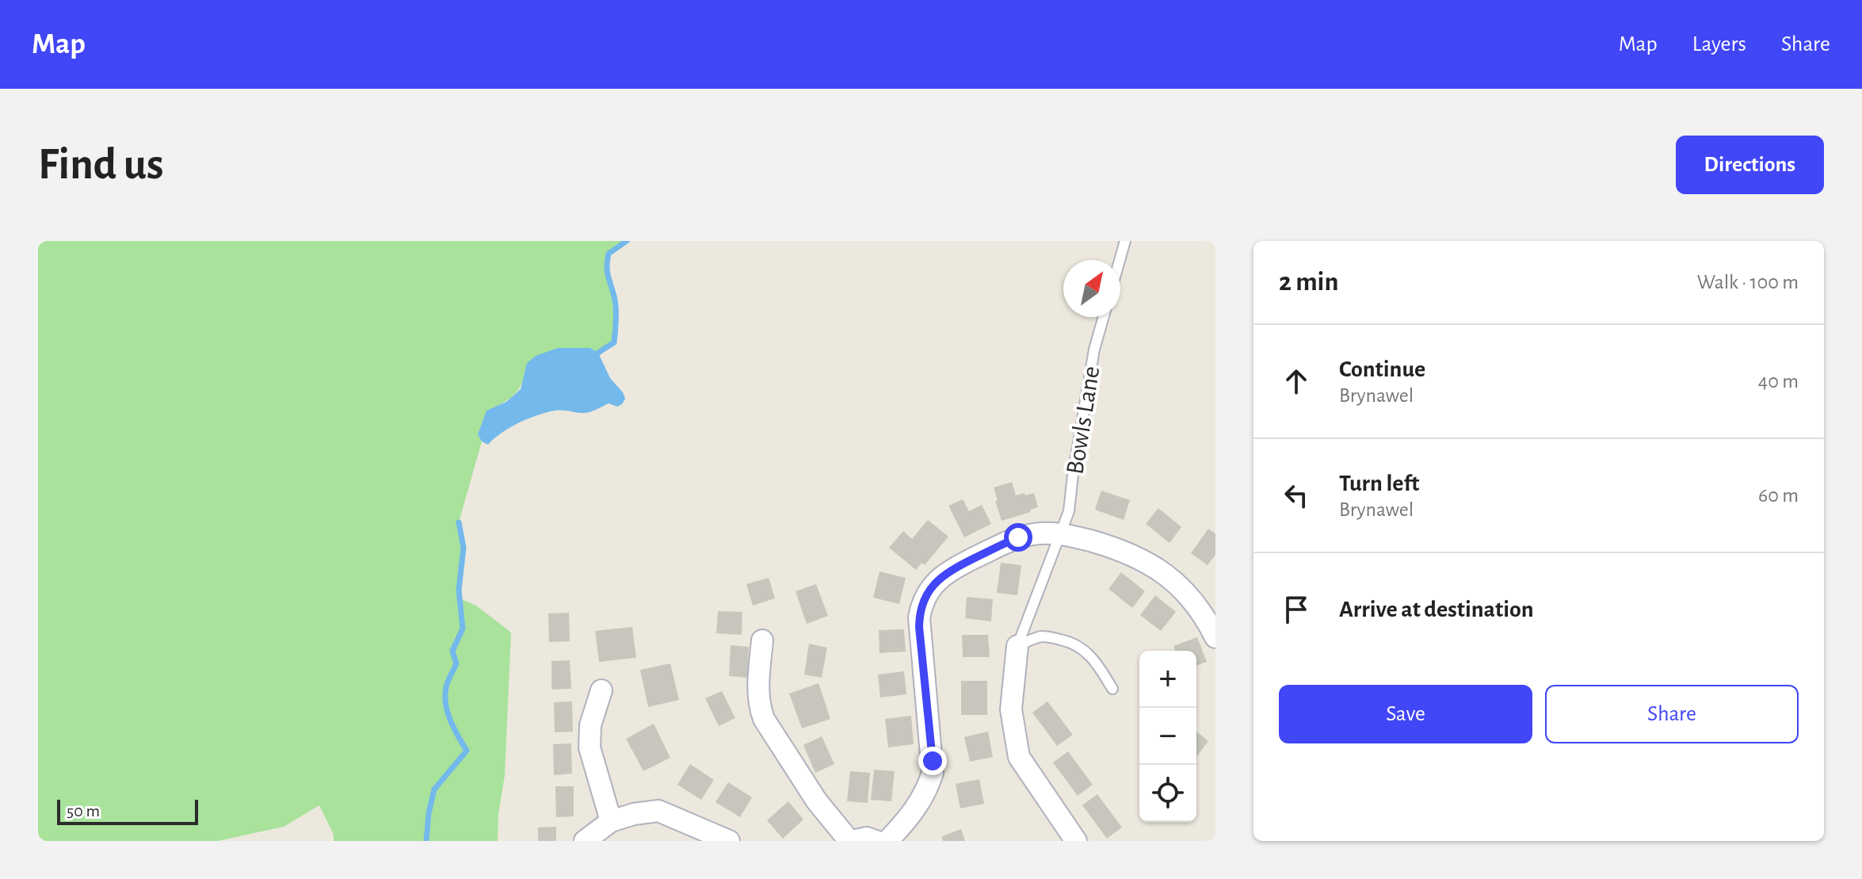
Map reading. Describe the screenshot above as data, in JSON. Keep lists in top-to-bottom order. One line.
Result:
{"streets":{"lane":["Bowls Lane"]},"scale_bar":"50 m","north":"top right","page":{"header":"Map","nav":["Map","Layers","Share"],"buttons":["Directions",["Save","Share"]],"title":"Find us","heading":["2 min","Walk · 100 m"],"list":[["Continue","Brynawel","40 m"],["Turn left","Brynawel","60 m"],"Arrive at destination"],"map_buttons":["+","−"],"scale":"50 m"}}
